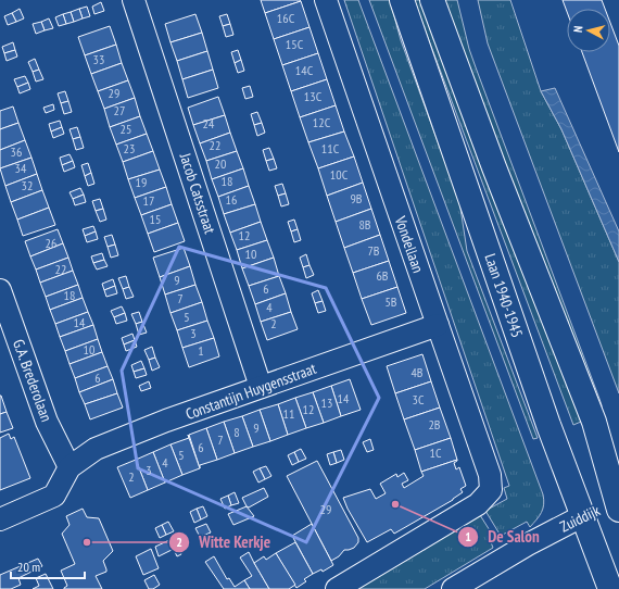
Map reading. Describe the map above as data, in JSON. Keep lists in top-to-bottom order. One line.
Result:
{"streets":{"main road":["Laan 1940-1945","Zuiddijk"],"street":["Jacob Catsstraat","Vondellaan","G.A. Brederolaan","Constantijn Huygensstraat"]},"crossings":[["Jacob Catsstraat","Constantijn Huygensstraat"],["Vondellaan","Constantijn Huygensstraat"],["Laan 1940-1945","Zuiddijk"],["G.A. Brederolaan","Constantijn Huygensstraat"]],"places":["De Salon","Witte Kerkje"],"house_numbers":["16C","15C","33","14C","29","13C","27","12C","24","25","22","23","11C","36","20","34","10C","18","19","32","9B","16","17","15","8B","12","26","7B","10","22","6B","9","6","18","7","5B","4","5","14","2","3","10","1","4B","6","14","3C","13","12","11","2B","9","8","7","6","1C","5","4","3","2","29"],"scale_bar":"20 m","north":"left"}
